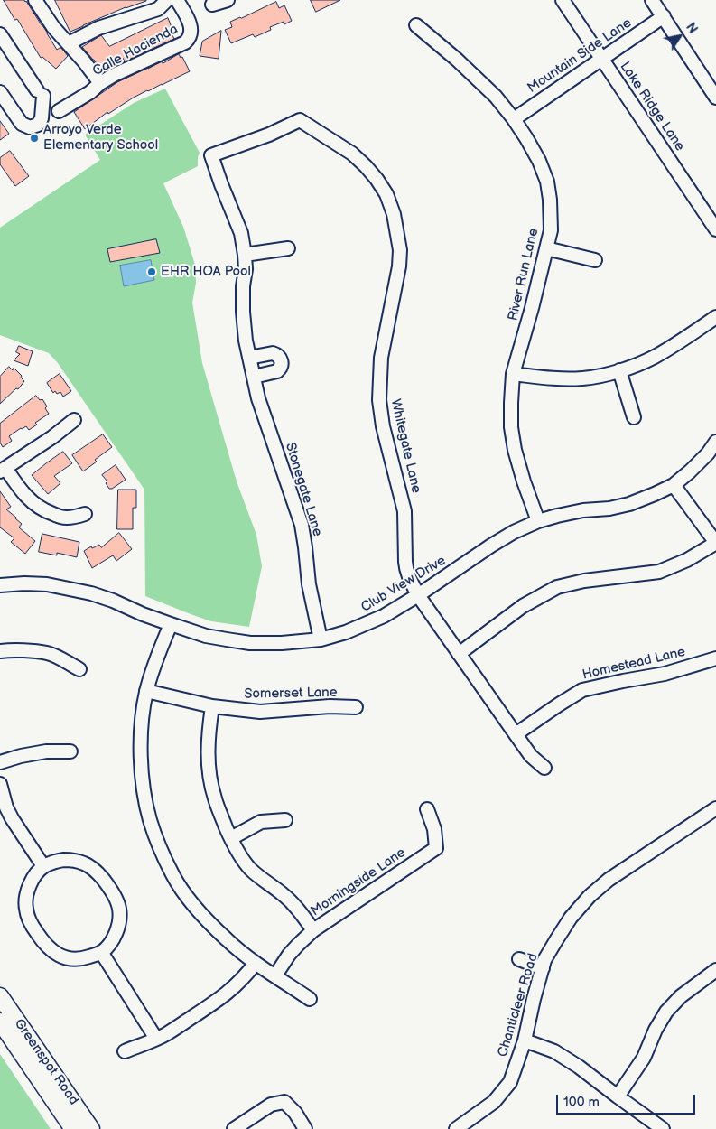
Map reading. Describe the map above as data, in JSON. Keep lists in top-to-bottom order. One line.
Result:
{"streets":{"main road":["Greenspot Road"],"street":["Calle Hacienda","Mountain Side Lane","Lake Ridge Lane","River Run Lane","Whitegate Lane","Stonegate Lane","Club View Drive","Homestead Lane","Somerset Lane","Morningside Lane","Chanticleer Road"]},"crossings":[["Mountain Side Lane","Lake Ridge Lane"],["Mountain Side Lane","River Run Lane"],["River Run Lane","Club View Drive"],["Whitegate Lane","Stonegate Lane"],["Whitegate Lane","Club View Drive"],["Whitegate Lane","Homestead Lane"],["Stonegate Lane","Club View Drive"]],"places":["Arroyo Verde Elementary School","EHR HOA Pool"],"scale_bar":"100 m","north":"top right"}
